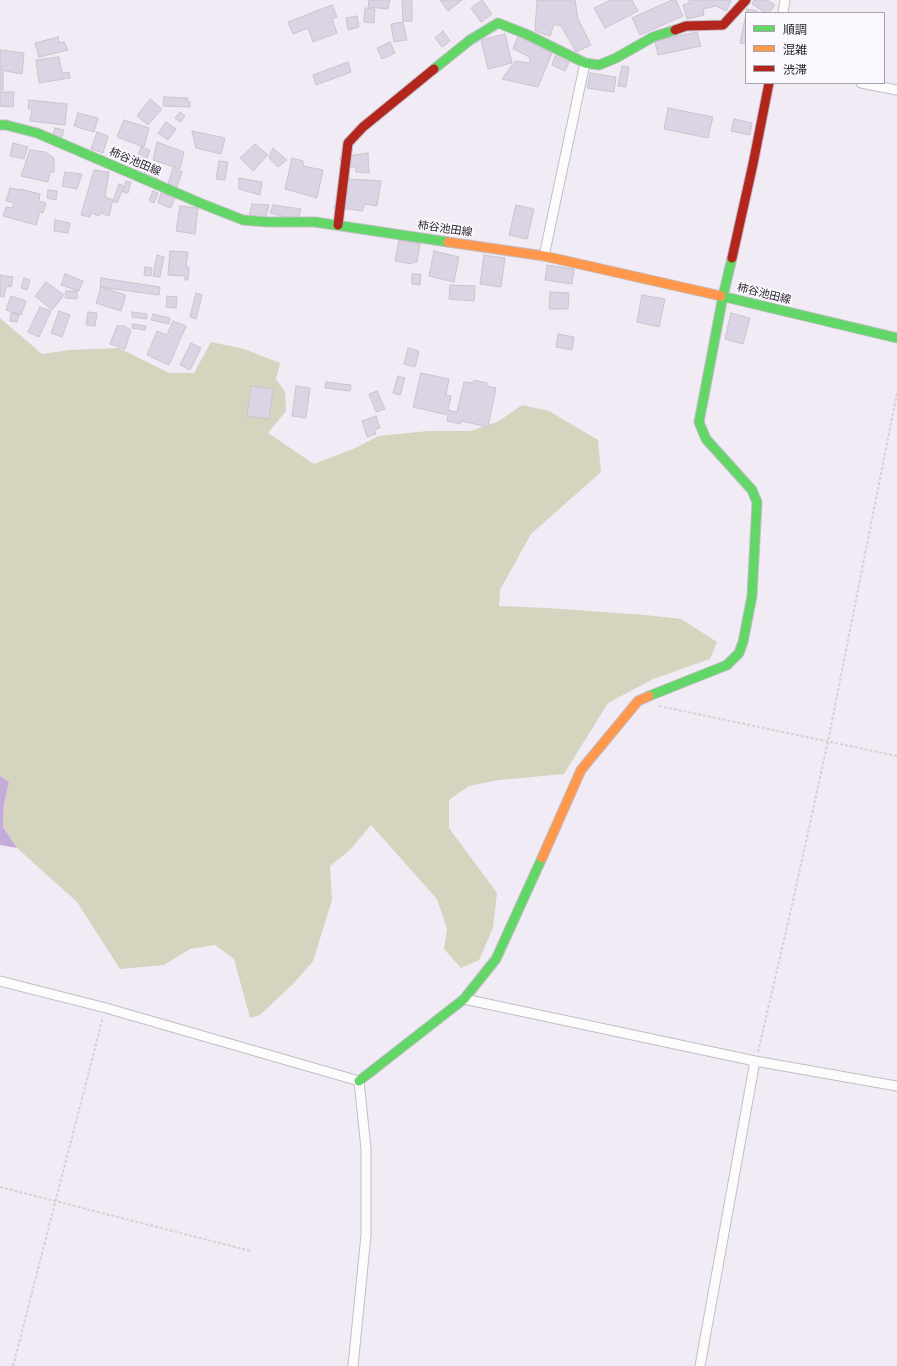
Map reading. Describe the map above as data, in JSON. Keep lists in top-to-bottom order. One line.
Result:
{"streets":{"street":["柿谷池田線"]},"legend":["順調","混雑","渋滞"]}
